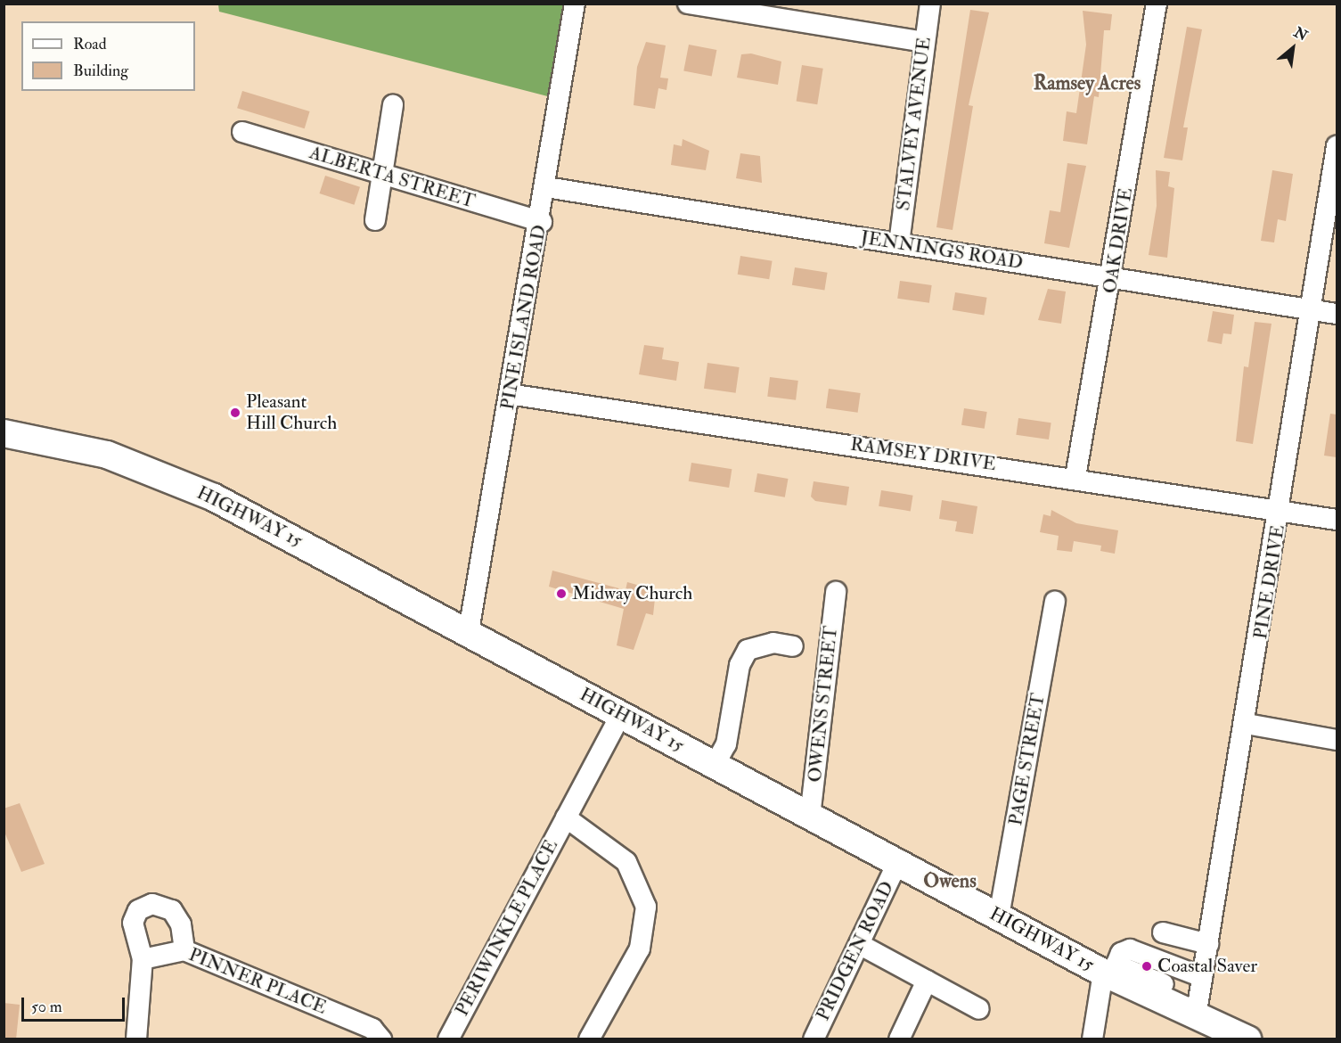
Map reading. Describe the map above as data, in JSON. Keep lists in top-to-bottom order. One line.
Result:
{"streets":{"main road":["HIGHWAY 15"],"street":["STALVEY AVENUE","ALBERTA STREET","OAK DRIVE","JENNINGS ROAD","PINE ISLAND ROAD","RAMSEY DRIVE","PINE DRIVE","OWENS STREET","PAGE STREET","PERIWINKLE PLACE","PRIDGEN ROAD","PINNER PLACE"]},"crossings":[["STALVEY AVENUE","JENNINGS ROAD"],["ALBERTA STREET","PINE ISLAND ROAD"],["OAK DRIVE","JENNINGS ROAD"],["OAK DRIVE","RAMSEY DRIVE"],["JENNINGS ROAD","PINE ISLAND ROAD"],["JENNINGS ROAD","PINE DRIVE"],["PINE ISLAND ROAD","RAMSEY DRIVE"],["PINE ISLAND ROAD","HIGHWAY 15"],["RAMSEY DRIVE","PINE DRIVE"],["HIGHWAY 15","PINE DRIVE"],["HIGHWAY 15","OWENS STREET"],["HIGHWAY 15","PAGE STREET"],["HIGHWAY 15","PERIWINKLE PLACE"],["HIGHWAY 15","PRIDGEN ROAD"]],"districts":["Ramsey Acres","Owens"],"places":["Pleasant Hill Church","Midway Church","Coastal Saver"],"legend":["Road","Building"],"scale_bar":"50 m","north":"top right"}
